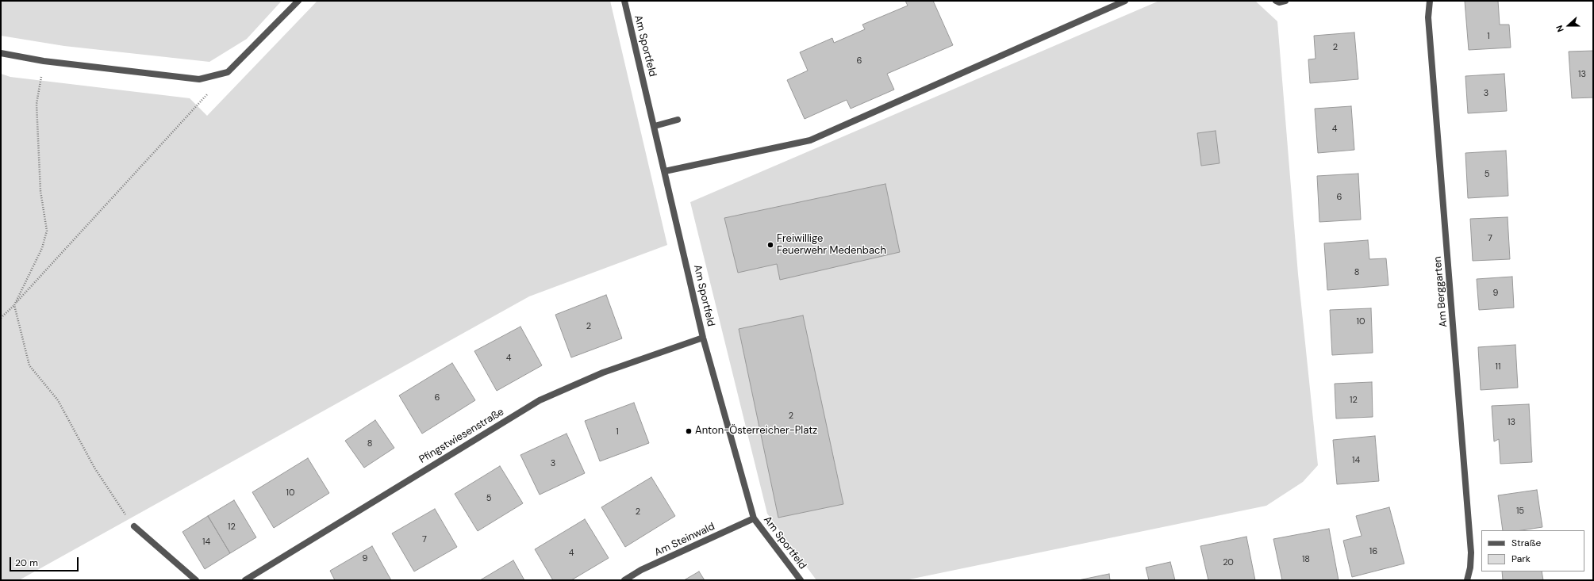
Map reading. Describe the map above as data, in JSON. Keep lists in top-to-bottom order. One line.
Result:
{"streets":{"street":["Am Sportfeld","Am Berggarten","Pfingstwiesenstraße","Am Steinwald"]},"crossings":[["Am Sportfeld","Pfingstwiesenstraße"],["Am Sportfeld","Am Steinwald"]],"places":["Freiwillige Feuerwehr Medenbach","Anton-Österreicher-Platz"],"house_numbers":["1","2","6","13","3","4","5","6","7","8","9","10","2","4","11","6","12","2","13","1","8","14","3","10","5","15","2","12","7","14","16","4","9","18","20"],"legend":["Straße","Park"],"scale_bar":"20 m","north":"left"}
